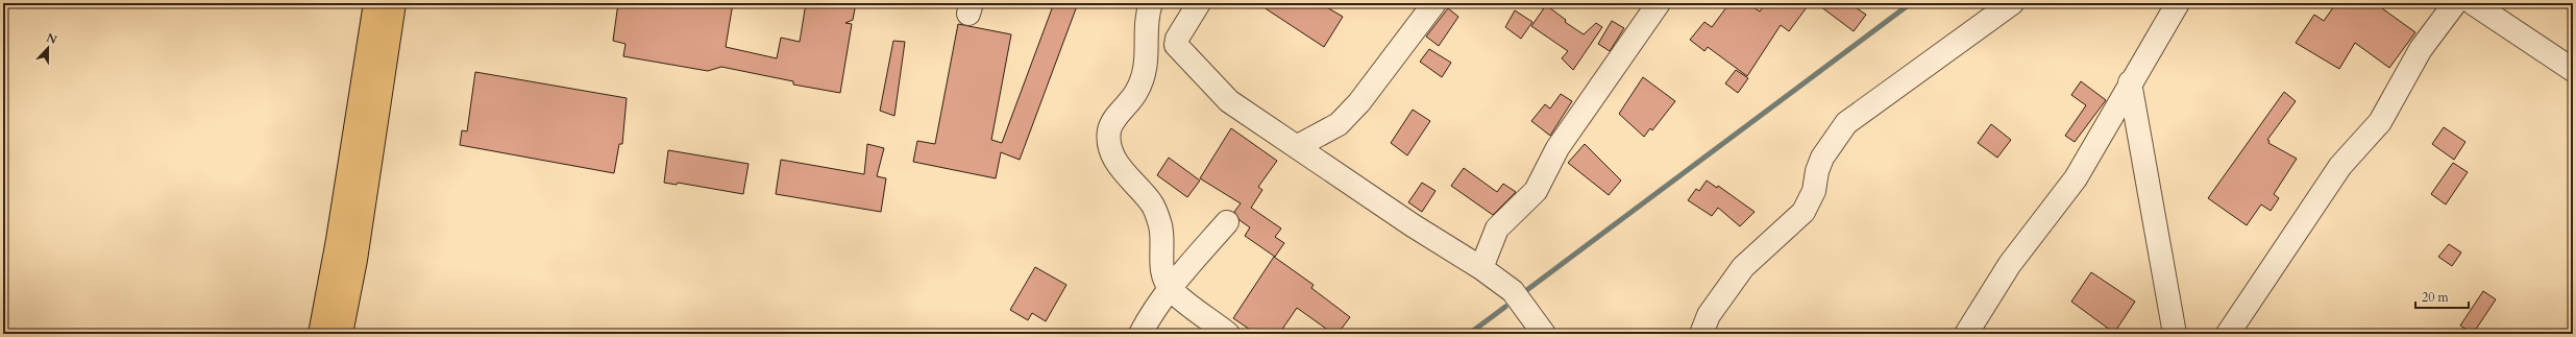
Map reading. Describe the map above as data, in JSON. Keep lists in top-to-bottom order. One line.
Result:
{"scale_bar":"20 m","north":"top"}
